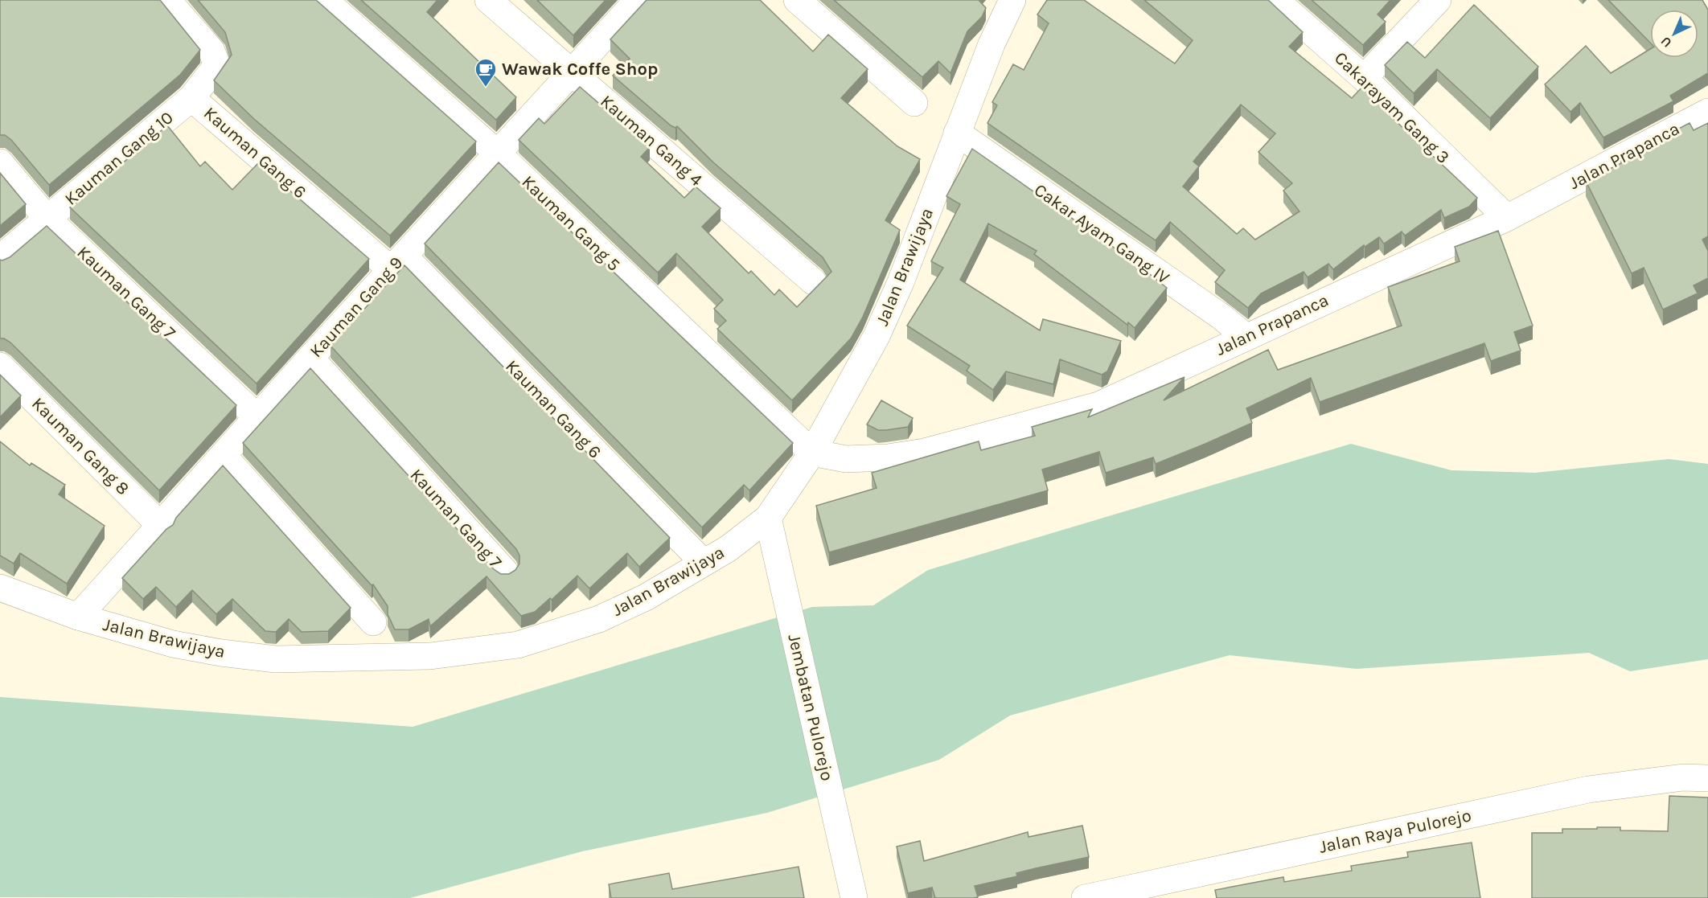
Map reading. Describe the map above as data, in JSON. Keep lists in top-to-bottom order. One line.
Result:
{"streets":{"street":["Cakarayam Gang 3","Kauman Gang 4","Kauman Gang 6","Jalan Prapanca","Kauman Gang 10","Kauman Gang 5","Cakar Ayam Gang IV","Jalan Brawijaya","Kauman Gang 7","Kauman Gang 9","Kauman Gang 8","Jembatan Pulorejo","Jalan Raya Pulorejo"]},"crossings":[["Cakarayam Gang 3","Jalan Prapanca"],["Kauman Gang 4","Kauman Gang 9"],["Kauman Gang 6","Kauman Gang 10"],["Kauman Gang 6","Jalan Brawijaya"],["Kauman Gang 6","Kauman Gang 9"],["Jalan Prapanca","Kauman Gang 5"],["Jalan Prapanca","Cakar Ayam Gang IV"],["Jalan Prapanca","Jalan Brawijaya"],["Kauman Gang 10","Kauman Gang 7"],["Kauman Gang 5","Jalan Brawijaya"],["Kauman Gang 5","Kauman Gang 9"],["Cakar Ayam Gang IV","Jalan Brawijaya"],["Jalan Brawijaya","Kauman Gang 9"],["Jalan Brawijaya","Jembatan Pulorejo"],["Kauman Gang 7","Kauman Gang 9"],["Kauman Gang 9","Kauman Gang 8"]],"places":{"cafe":["Wawak Coffe Shop"]},"north":"bottom left"}
